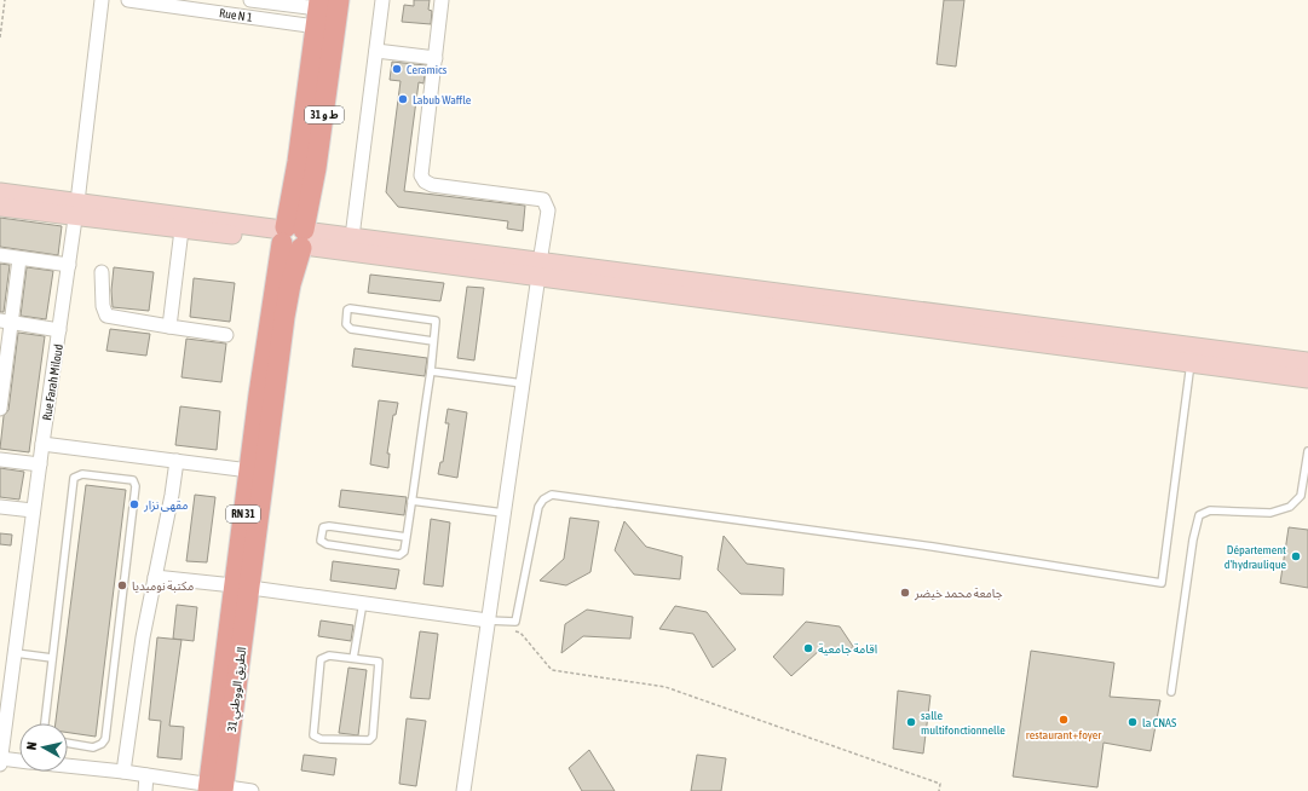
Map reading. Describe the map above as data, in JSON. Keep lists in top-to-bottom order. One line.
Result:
{"streets":{"main road":["ط و 31","RN 31"],"street":["Rue N 1","Rue Farah Miloud"]},"crossings":[["Rue N 1","RN 31"],["ط و 31","RN 31"]],"places":["Ceramics","Labub Waffle","مقهى نزار","Département d'hydraulique","مكتبة نوميديا","جامعة محمد خيضر","اقامة جامعية","restaurant+foyer","salle multifonctionnelle","la CNAS"],"north":"left"}
